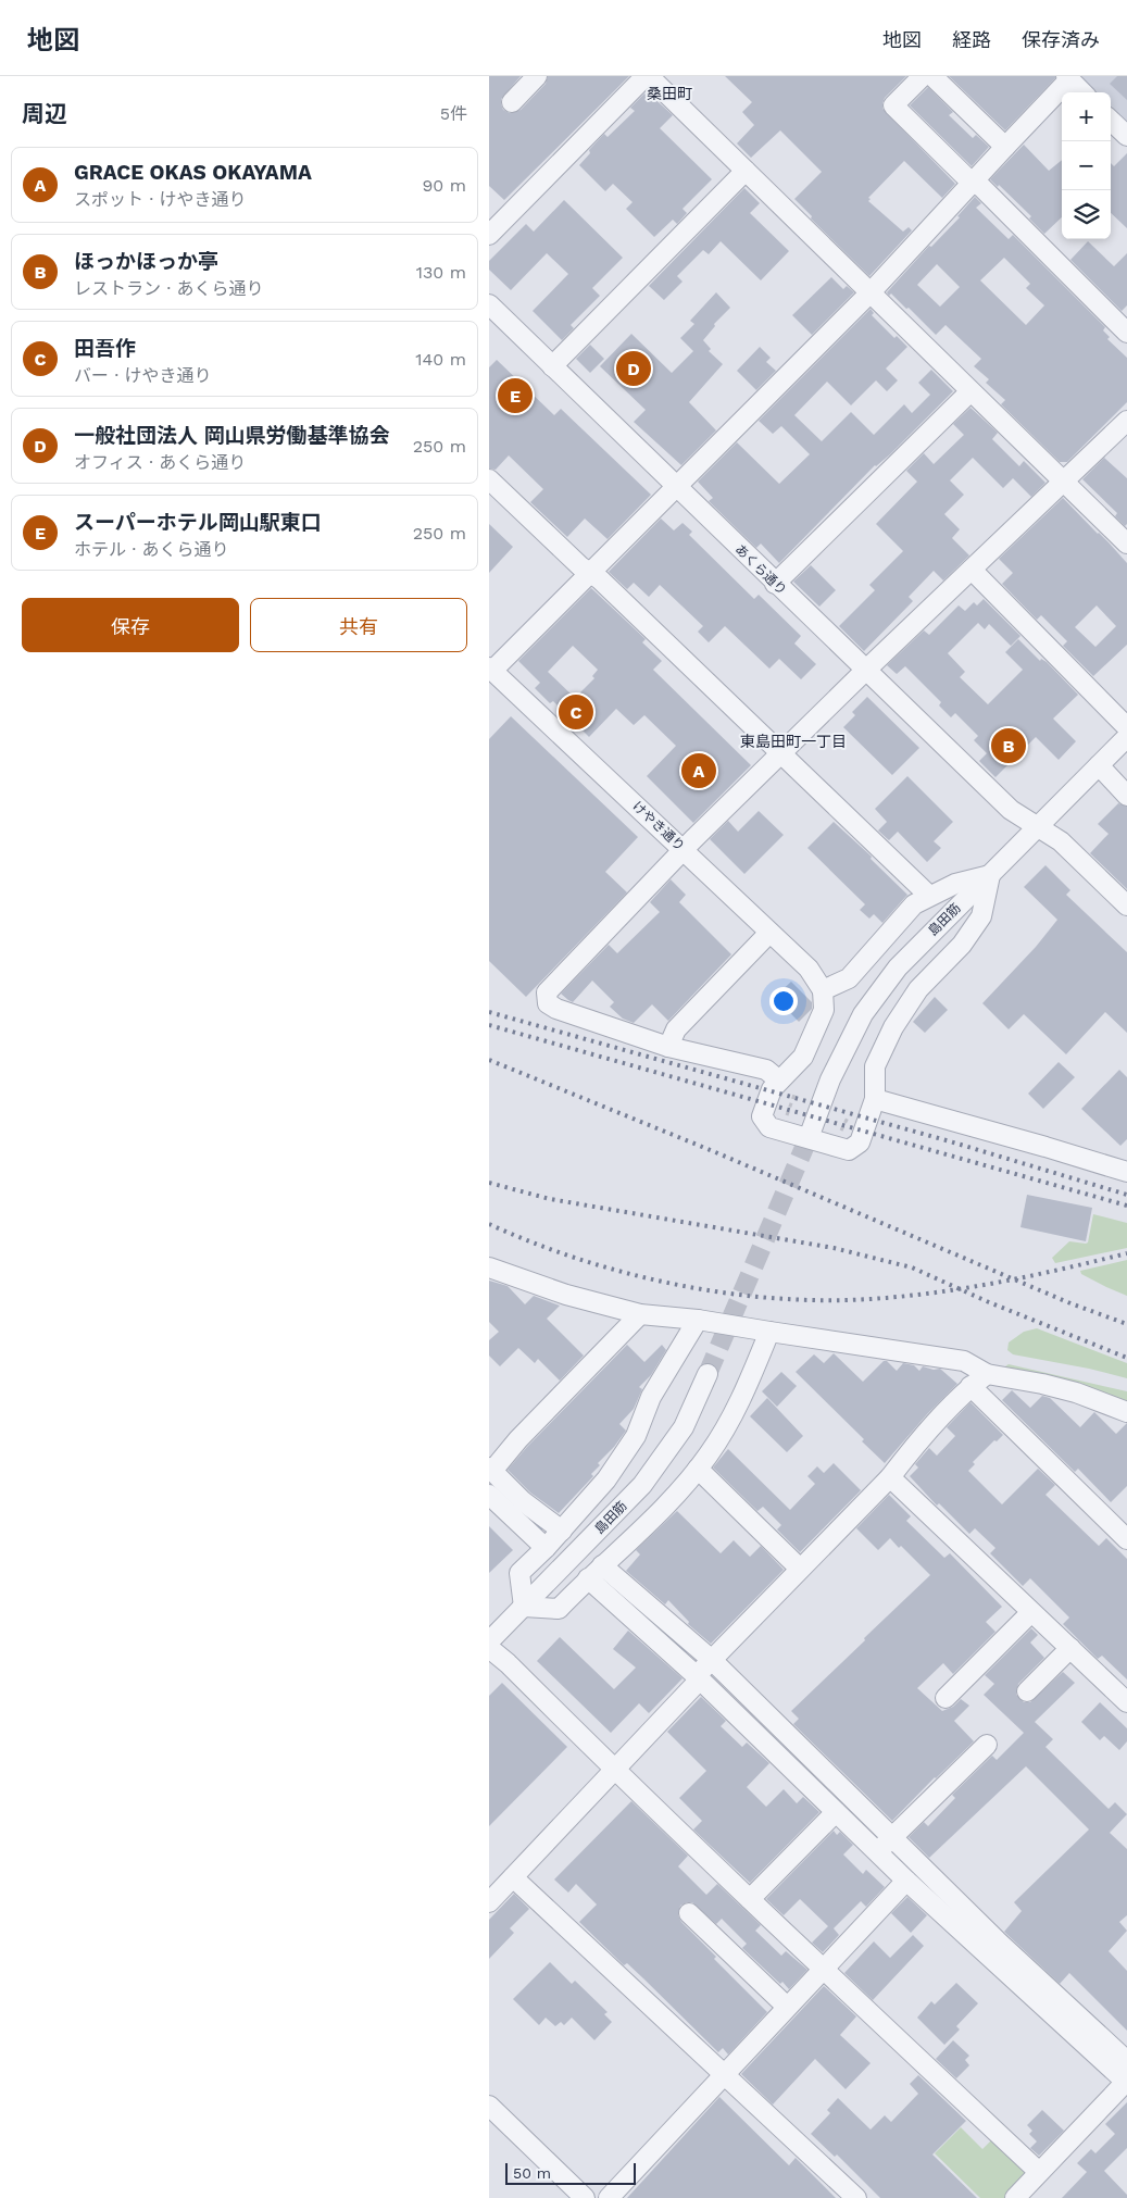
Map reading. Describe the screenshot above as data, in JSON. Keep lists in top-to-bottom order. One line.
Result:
{"streets":{"street":["あくら通り","けやき通り","島田筋"]},"crossings":[["あくら通り","島田筋"]],"districts":["桑田町","東島田町一丁目"],"scale_bar":"50 m","page":{"header":"地図","nav":["地図","経路","保存済み"],"heading":["周辺","5件"],"map_buttons":["+","−"],"list":[{"mark":"A","name":"GRACE OKAS OKAYAMA","note":"スポット · けやき通り","value":"90 m"},{"mark":"B","name":"ほっかほっか亭","note":"レストラン · あくら通り","value":"130 m"},{"mark":"C","name":"田吾作","note":"バー · けやき通り","value":"140 m"},{"mark":"D","name":"一般社団法人 岡山県労働基準協会","note":"オフィス · あくら通り","value":"250 m"},{"mark":"E","name":"スーパーホテル岡山駅東口","note":"ホテル · あくら通り","value":"250 m"}],"pins":["D","E","C","B","A"],"buttons":["保存","共有"],"scale":"50 m"}}
